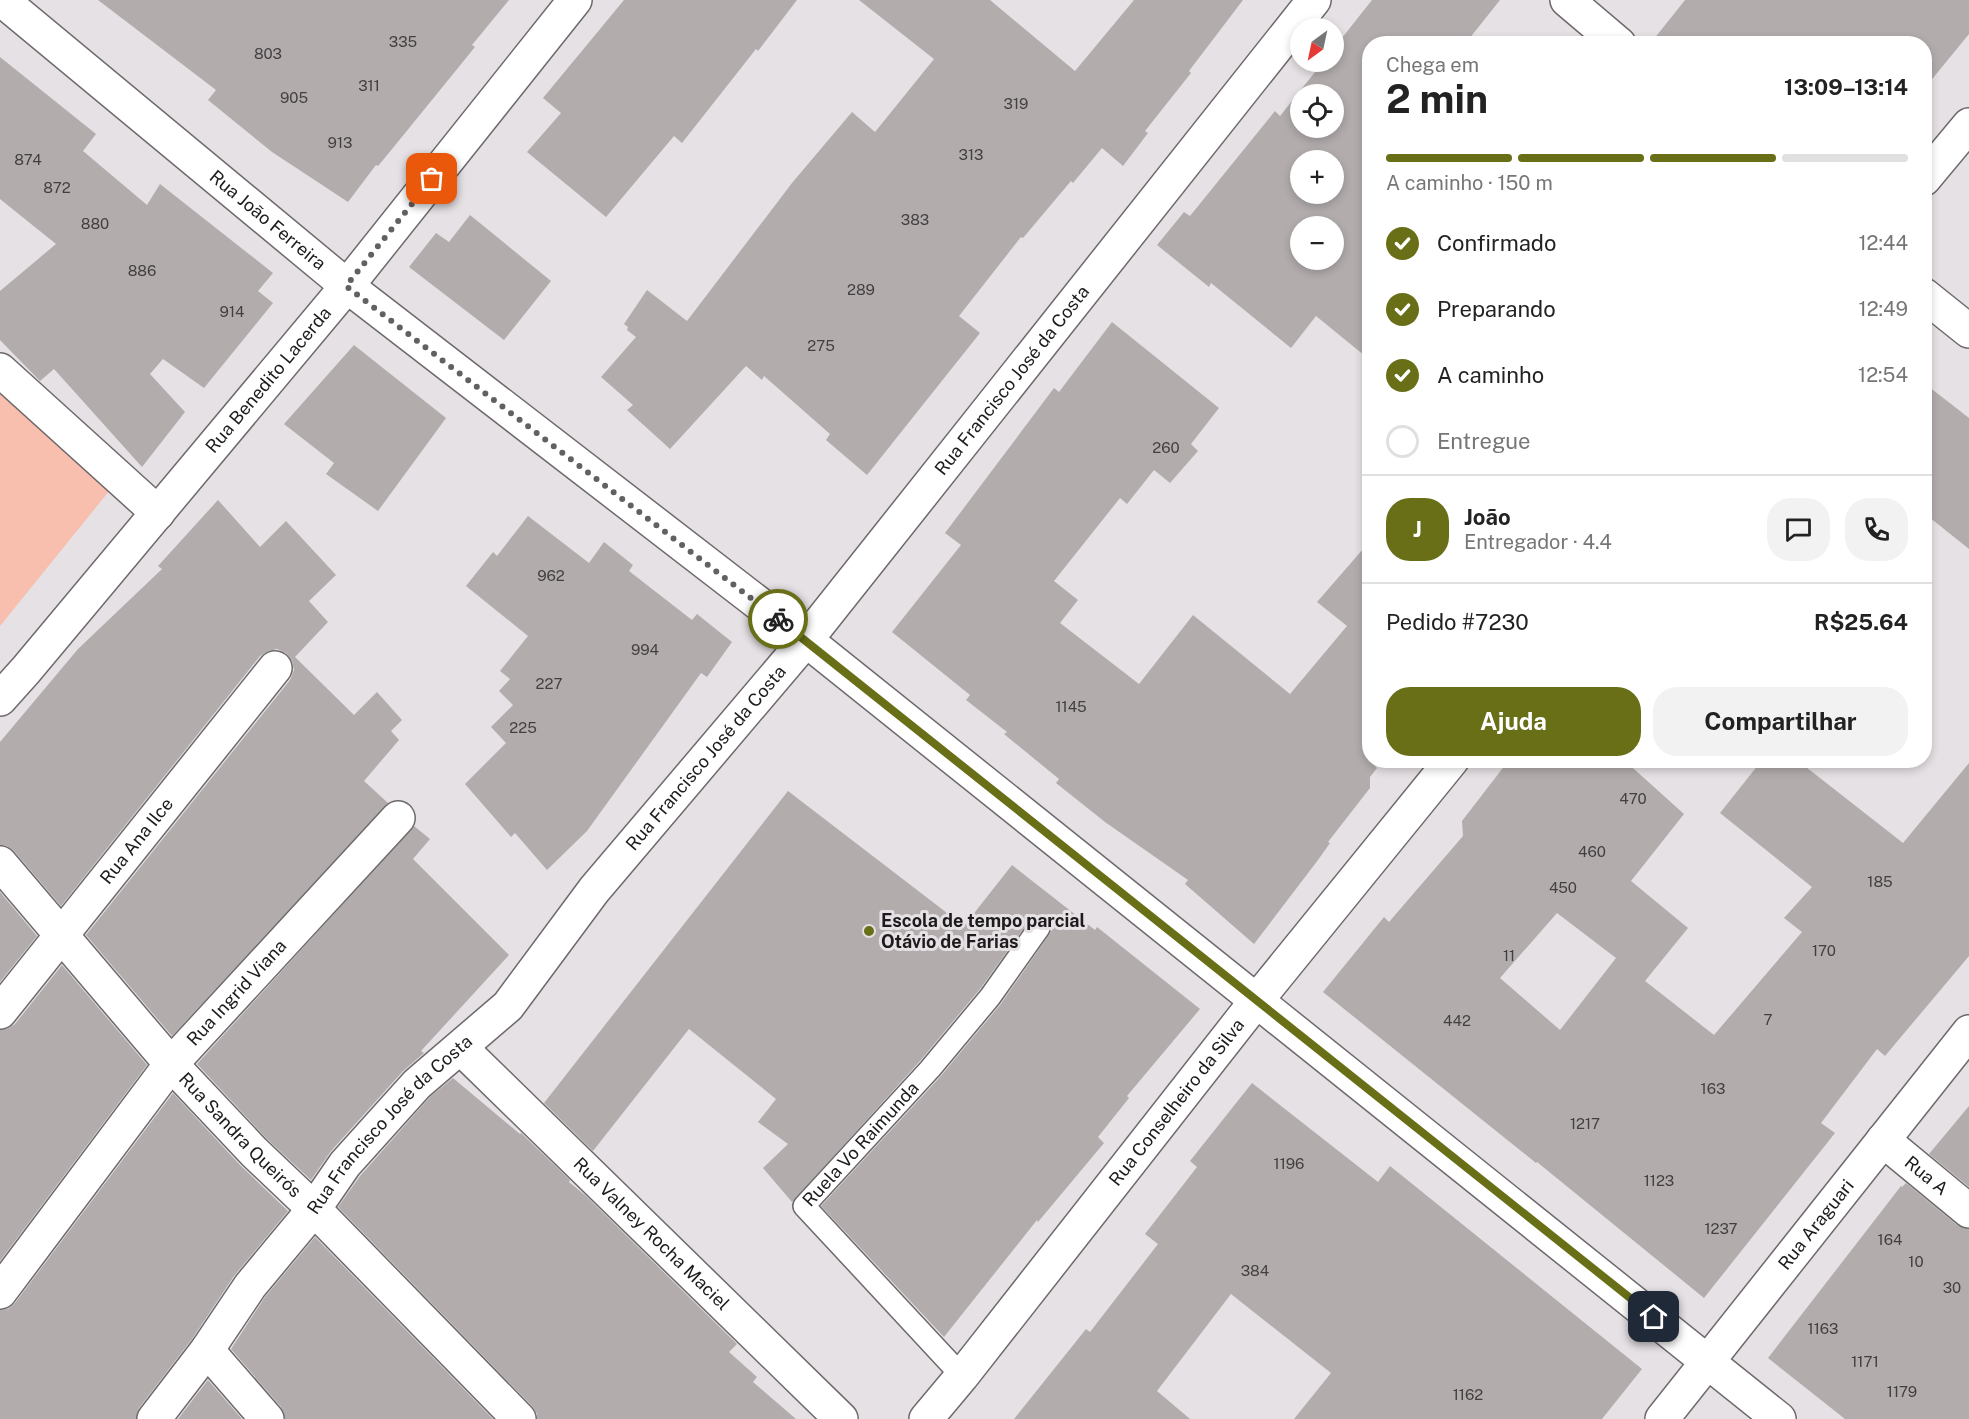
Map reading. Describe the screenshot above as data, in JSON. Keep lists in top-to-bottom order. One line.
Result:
{"streets":{"street":["Rua João Ferreira","Rua Benedito Lacerda","Rua Francisco José da Costa","Rua Ana Ilce","Rua Ingrid Viana","Rua Conselheiro da Silva","Rua Sandra Queirós","Rua A","Rua Araguari","Rua Valney Rocha Maciel"],"lane":["Ruela Vo Raimunda"]},"crossings":[["Rua João Ferreira","Rua Benedito Lacerda"],["Rua João Ferreira","Rua Francisco José da Costa"],["Rua João Ferreira","Rua Conselheiro da Silva"],["Rua João Ferreira","Rua Araguari"],["Rua Francisco José da Costa","Rua Sandra Queirós"],["Rua Francisco José da Costa","Rua Valney Rocha Maciel"],["Rua Ana Ilce","Rua Sandra Queirós"],["Rua Ingrid Viana","Rua Sandra Queirós"],["Rua Conselheiro da Silva","Ruela Vo Raimunda"],["Rua A","Rua Araguari"]],"places":["Escola de tempo parcial Otávio de Farias"],"house_numbers":["335","803","311","905","319","913","313","874","872","383","880","886","289","914","275","260","962","994","227","1145","225","470","460","185","450","170","11","7","442","163","1217","1196","1123","1237","164","10","384","30","1163","1171","1179","1162"],"north":"bottom left","page":{"map_buttons":["+","−"],"heading":["2 min","Chega em","13:09–13:14"],"panel":["João","Entregador · 4.4","Pedido #7230","R$25.64"],"bar":"A caminho · 150 m","list":[["Confirmado","12:44"],["Preparando","12:49"],["A caminho","12:54"],"Entregue"],"round":"J","buttons":["Ajuda","Compartilhar"]}}
